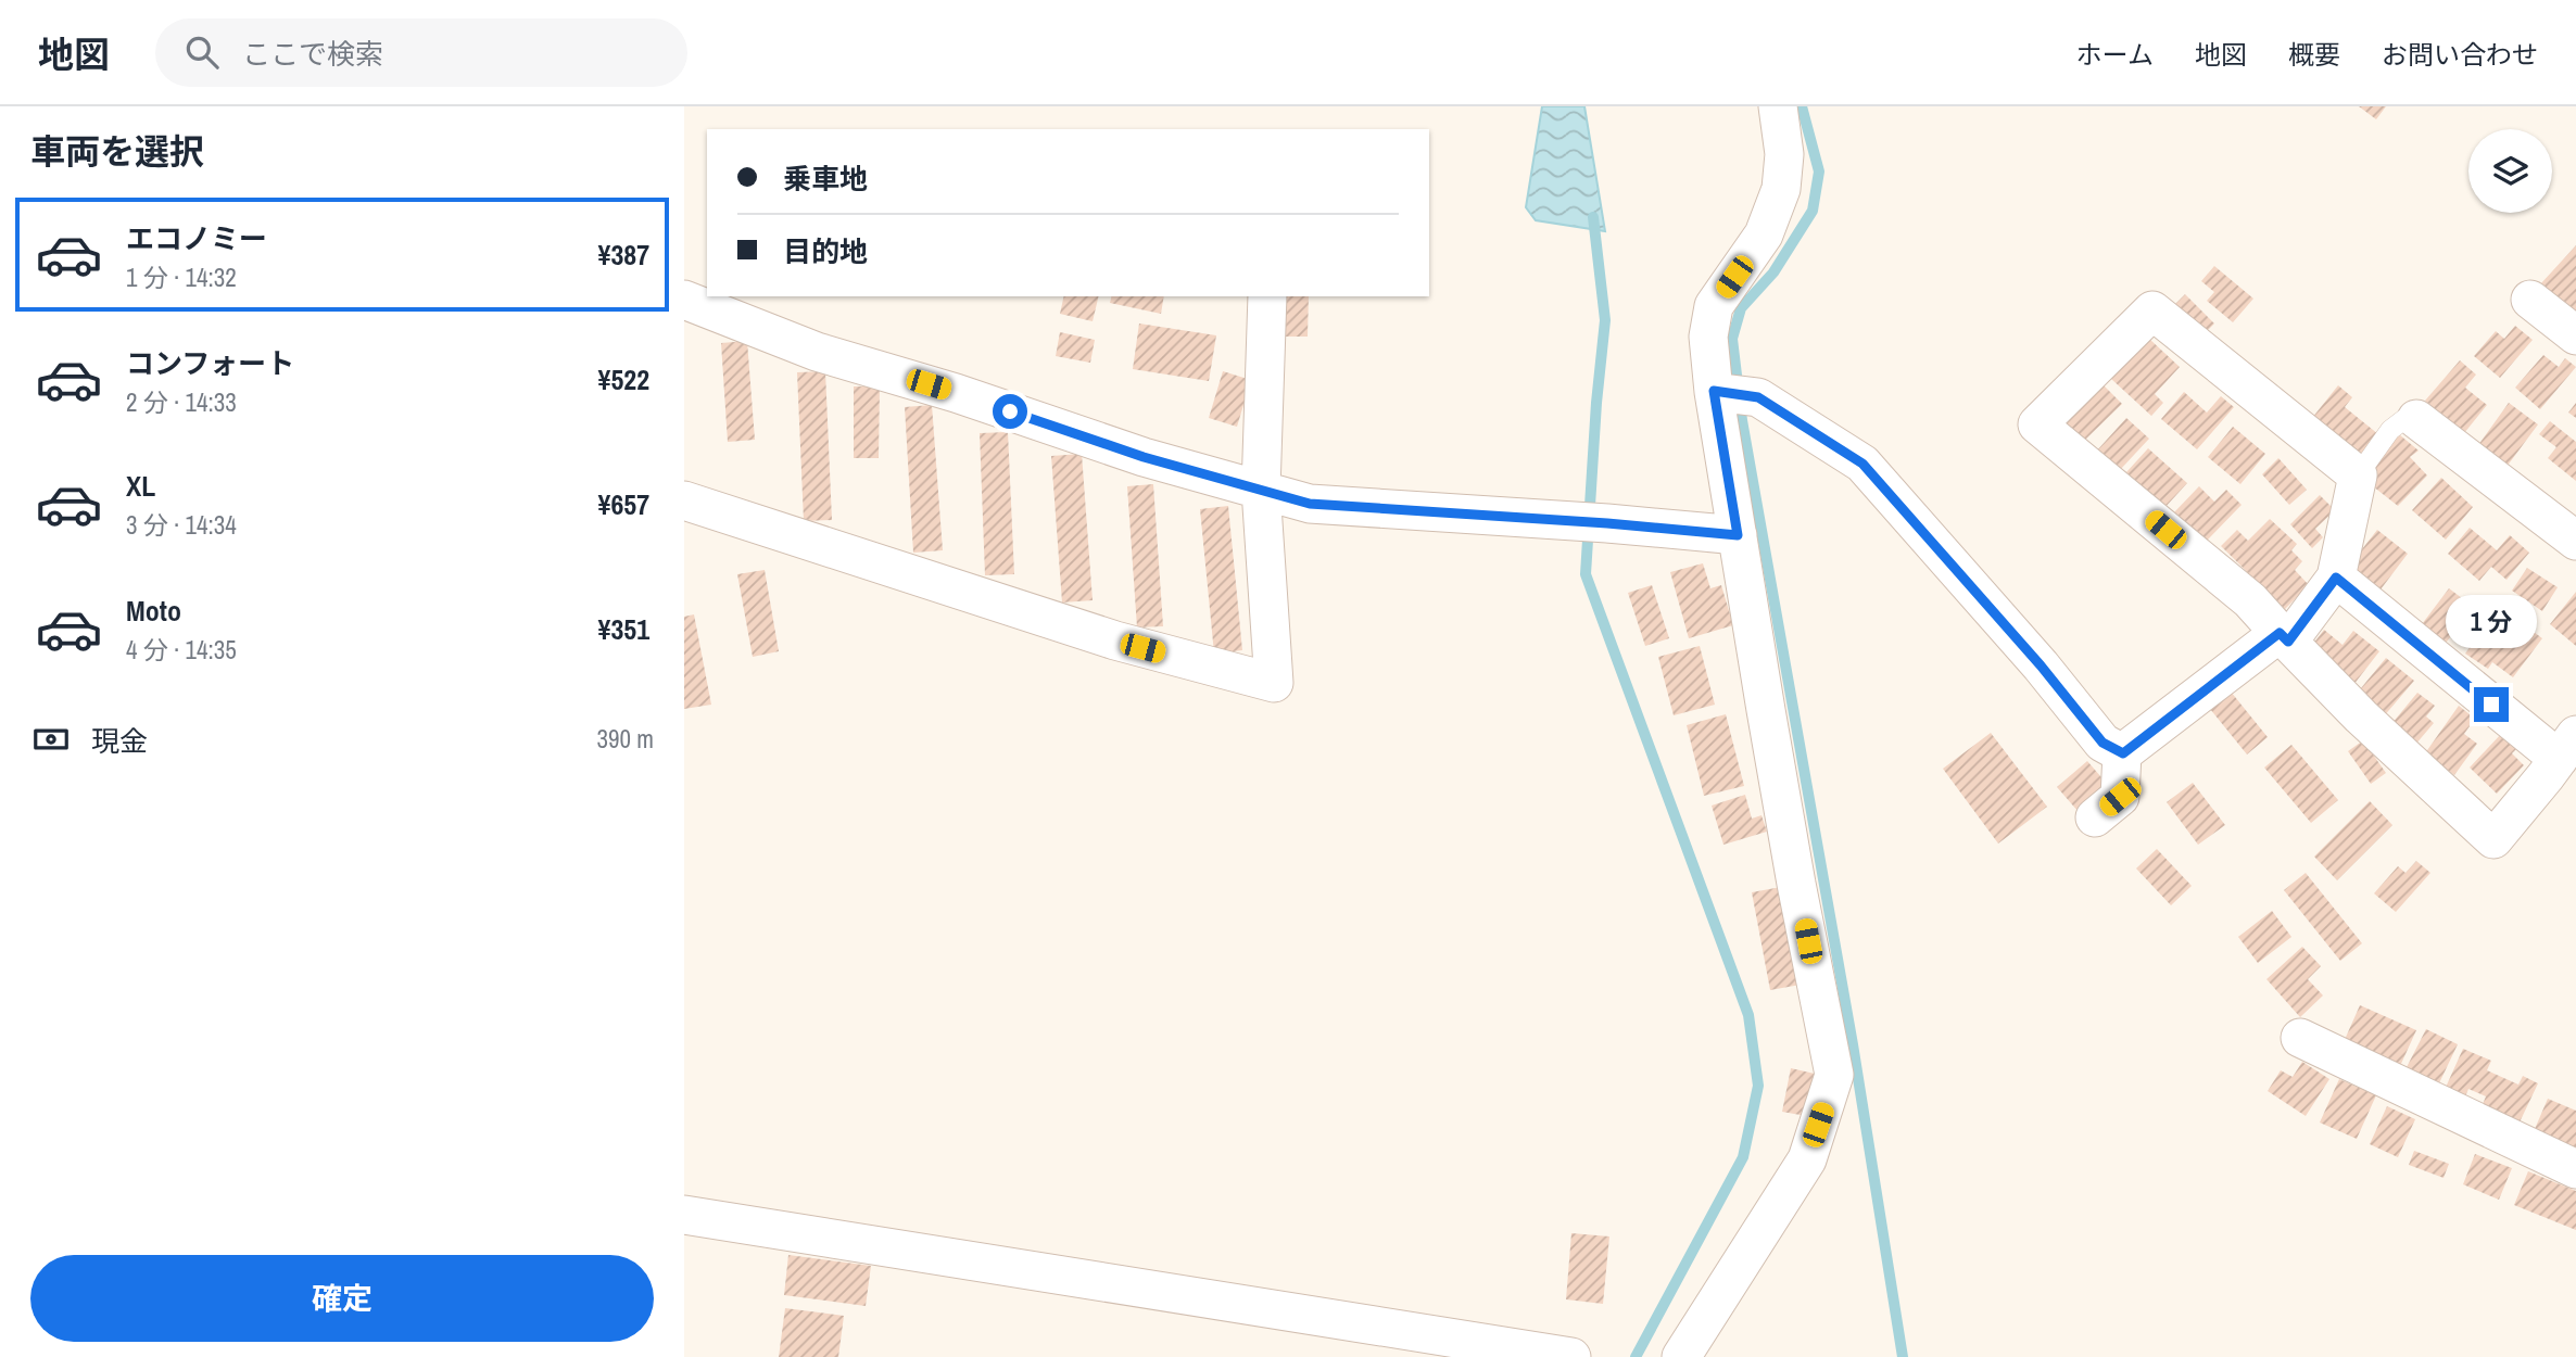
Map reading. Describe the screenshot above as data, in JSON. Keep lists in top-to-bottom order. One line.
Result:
{"page":{"header":"地図","search":"ここで検索","nav":["ホーム","地図","概要","お問い合わせ"],"heading":"車両を選択","banner":["乗車地","目的地"],"list":[{"name":"エコノミー","note":"1 分 · 14:32","value":"¥387"},{"name":"コンフォート","note":"2 分 · 14:33","value":"¥522"},{"name":"XL","note":"3 分 · 14:34","value":"¥657"},{"name":"Moto","note":"4 分 · 14:35","value":"¥351"}],"bubble":"1 分","pay":["現金","390 m"],"buttons":"確定"}}
